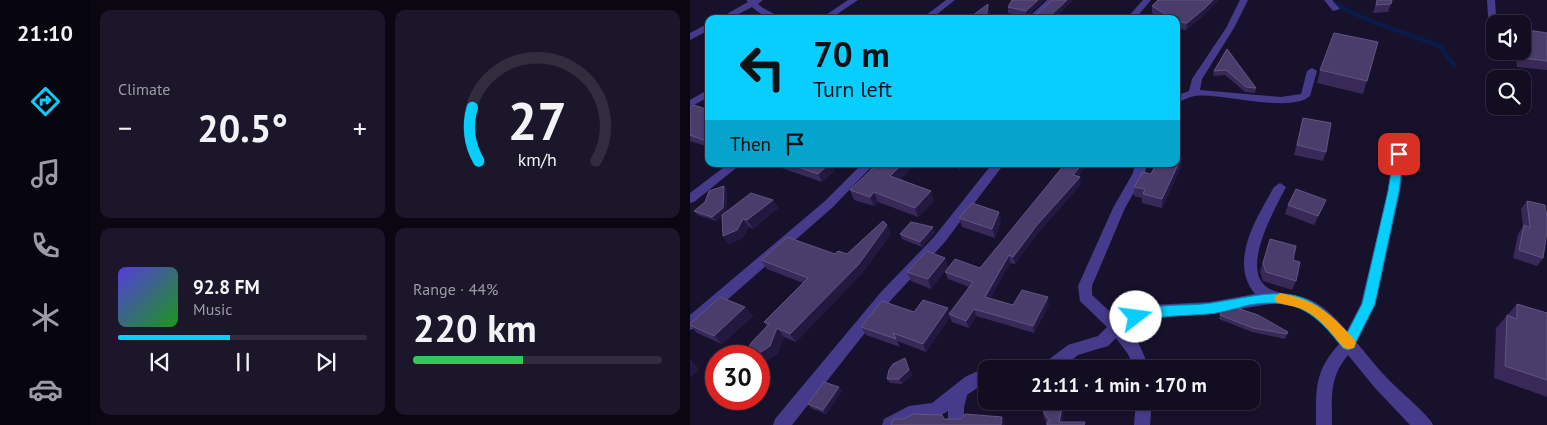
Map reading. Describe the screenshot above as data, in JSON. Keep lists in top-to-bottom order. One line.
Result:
{"page":{"tabs":"21:10","tile":["Climate",["Range · 44%","220 km"]],"turn":["70 m","Turn left"],"heat":["−","20.5°","+"],"then":"Then","song":["92.8 FM","Music"],"limit":"30","trip":"21:11 · 1 min · 170 m","gauge":["27","km/h"]}}
